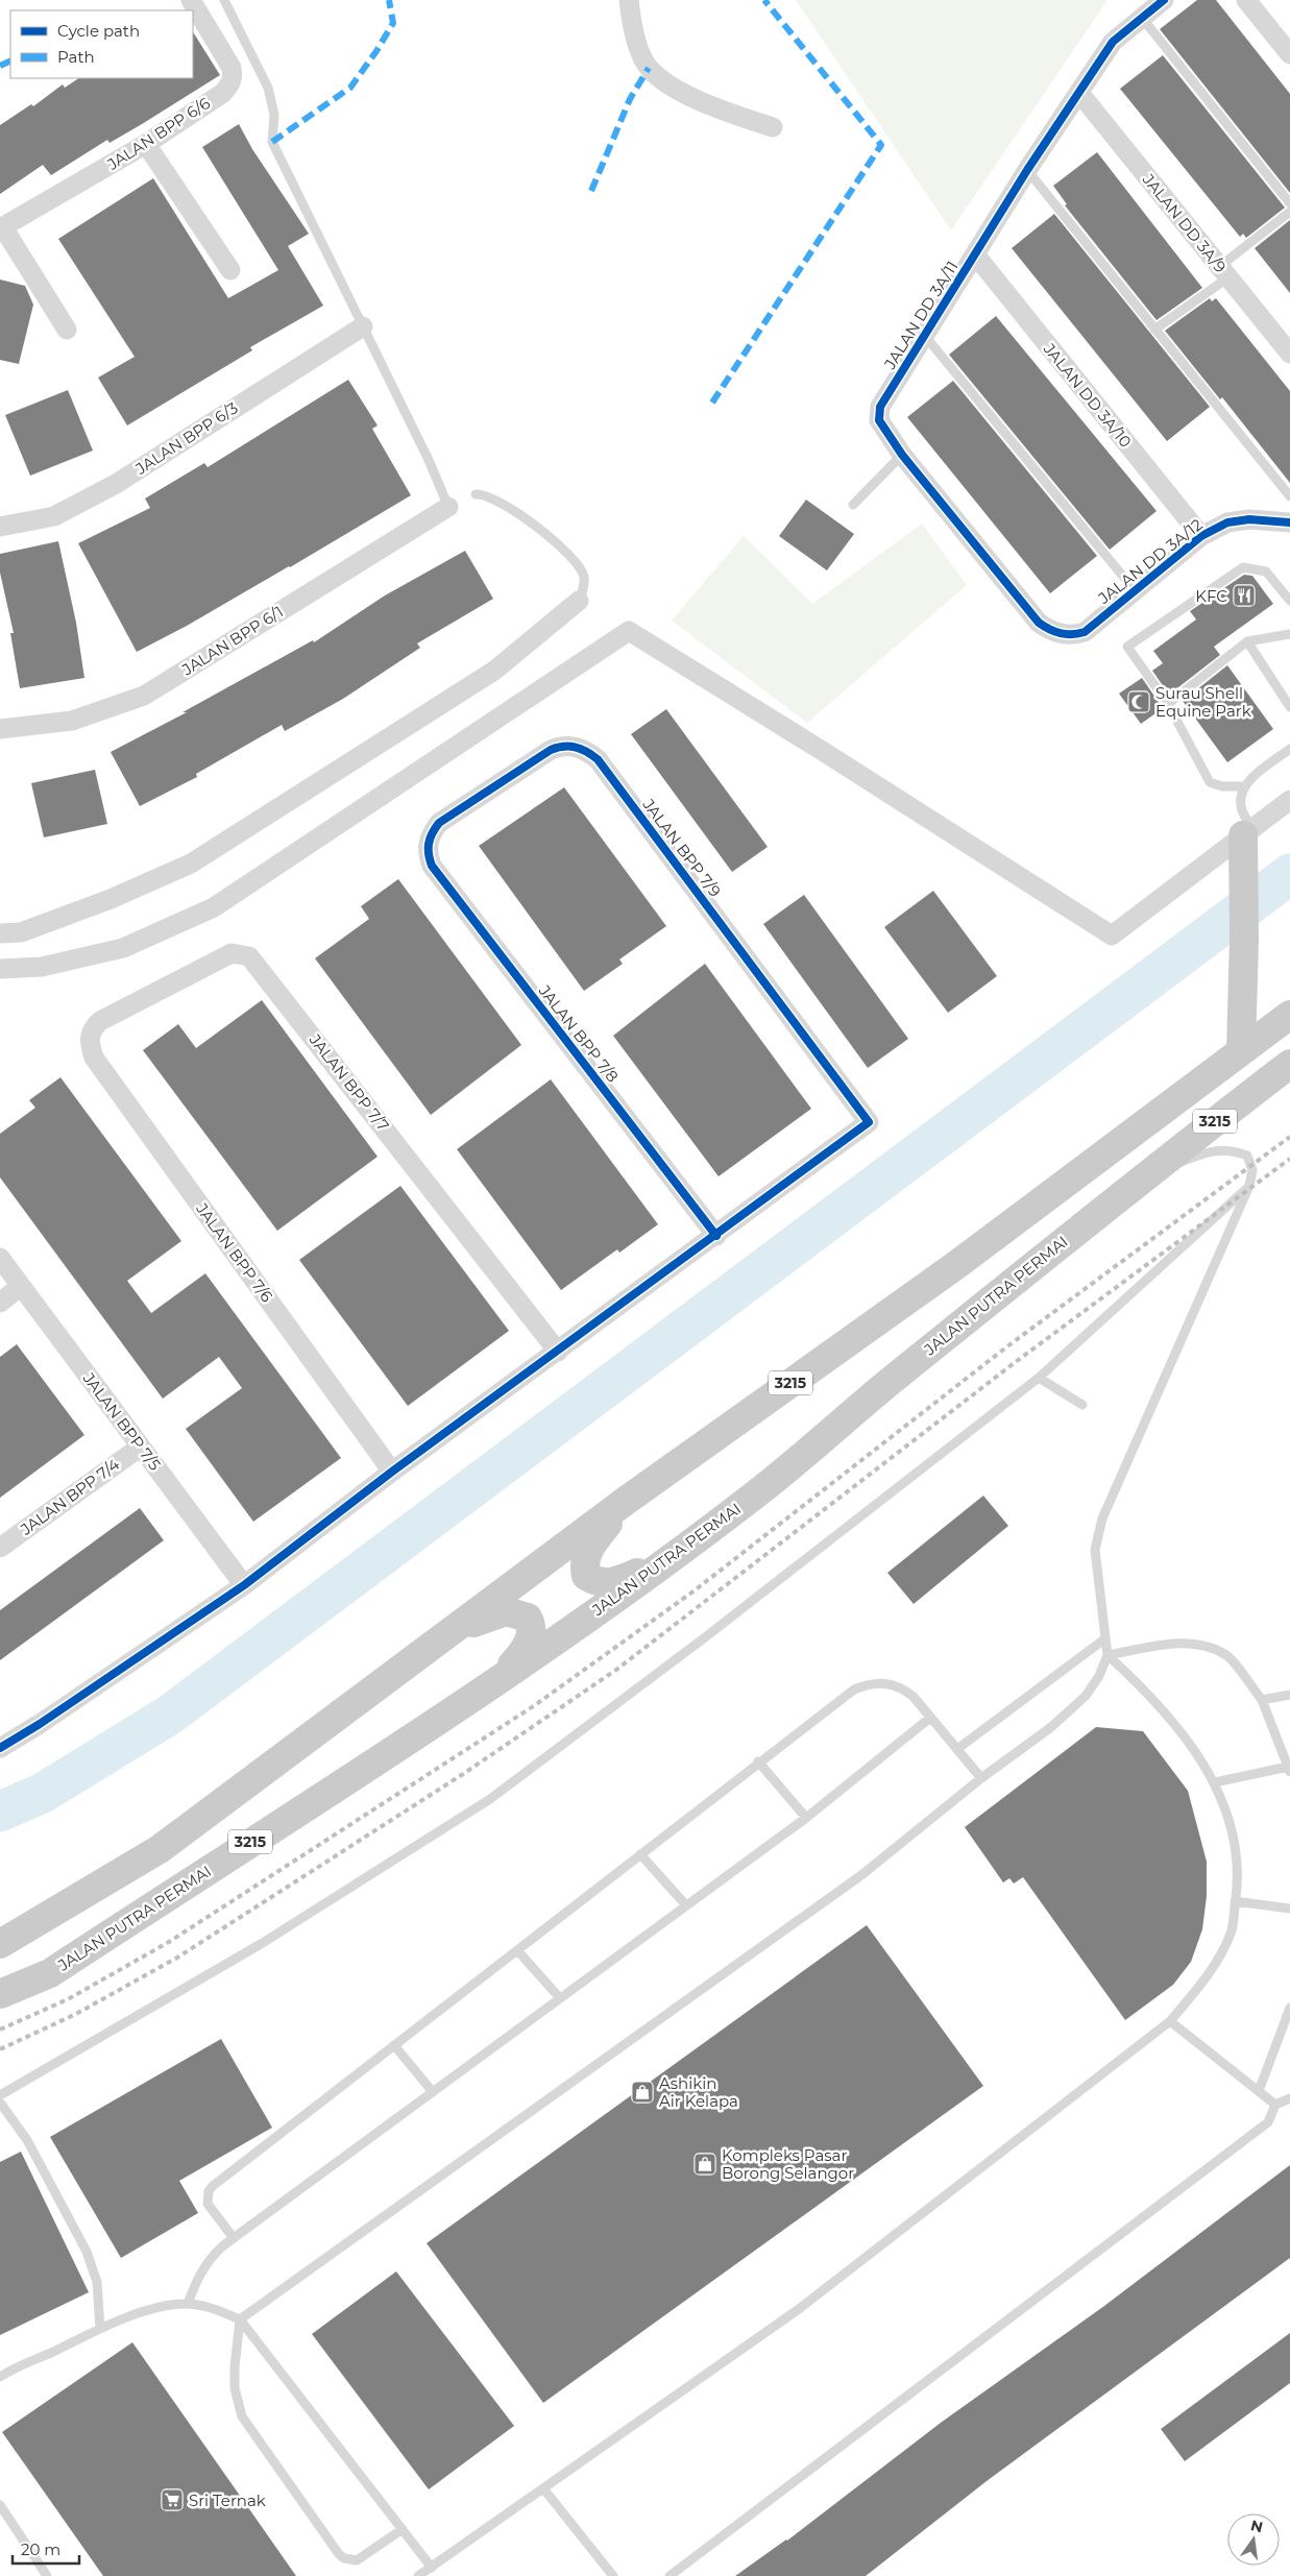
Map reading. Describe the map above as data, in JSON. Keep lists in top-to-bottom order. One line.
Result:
{"streets":{"main road":["3215","JALAN PUTRA PERMAI"],"street":["JALAN BPP 6/6","JALAN DD 3A/9","JALAN DD 3A/11","JALAN DD 3A/10","JALAN BPP 6/3","JALAN DD 3A/12","JALAN BPP 6/1","JALAN BPP 7/9","JALAN BPP 7/8","JALAN BPP 7/7","JALAN BPP 7/6","JALAN BPP 7/5","JALAN BPP 7/4"]},"crossings":[["JALAN DD 3A/9","JALAN DD 3A/11"],["JALAN DD 3A/11","JALAN DD 3A/10"],["JALAN DD 3A/11","JALAN DD 3A/12"],["JALAN DD 3A/10","JALAN DD 3A/12"],["JALAN BPP 7/9","JALAN BPP 7/8"],["JALAN BPP 7/7","JALAN BPP 7/6"],["JALAN BPP 7/5","JALAN BPP 7/4"]],"places":{"restaurant":["KFC"],"mosque":["Surau Shell Equine Park"],"shop":["Ashikin Air Kelapa","Kompleks Pasar Borong Selangor"],"supermarket":["Sri Ternak"]},"legend":["Cycle path","Path"],"scale_bar":"20 m","north":"top"}
